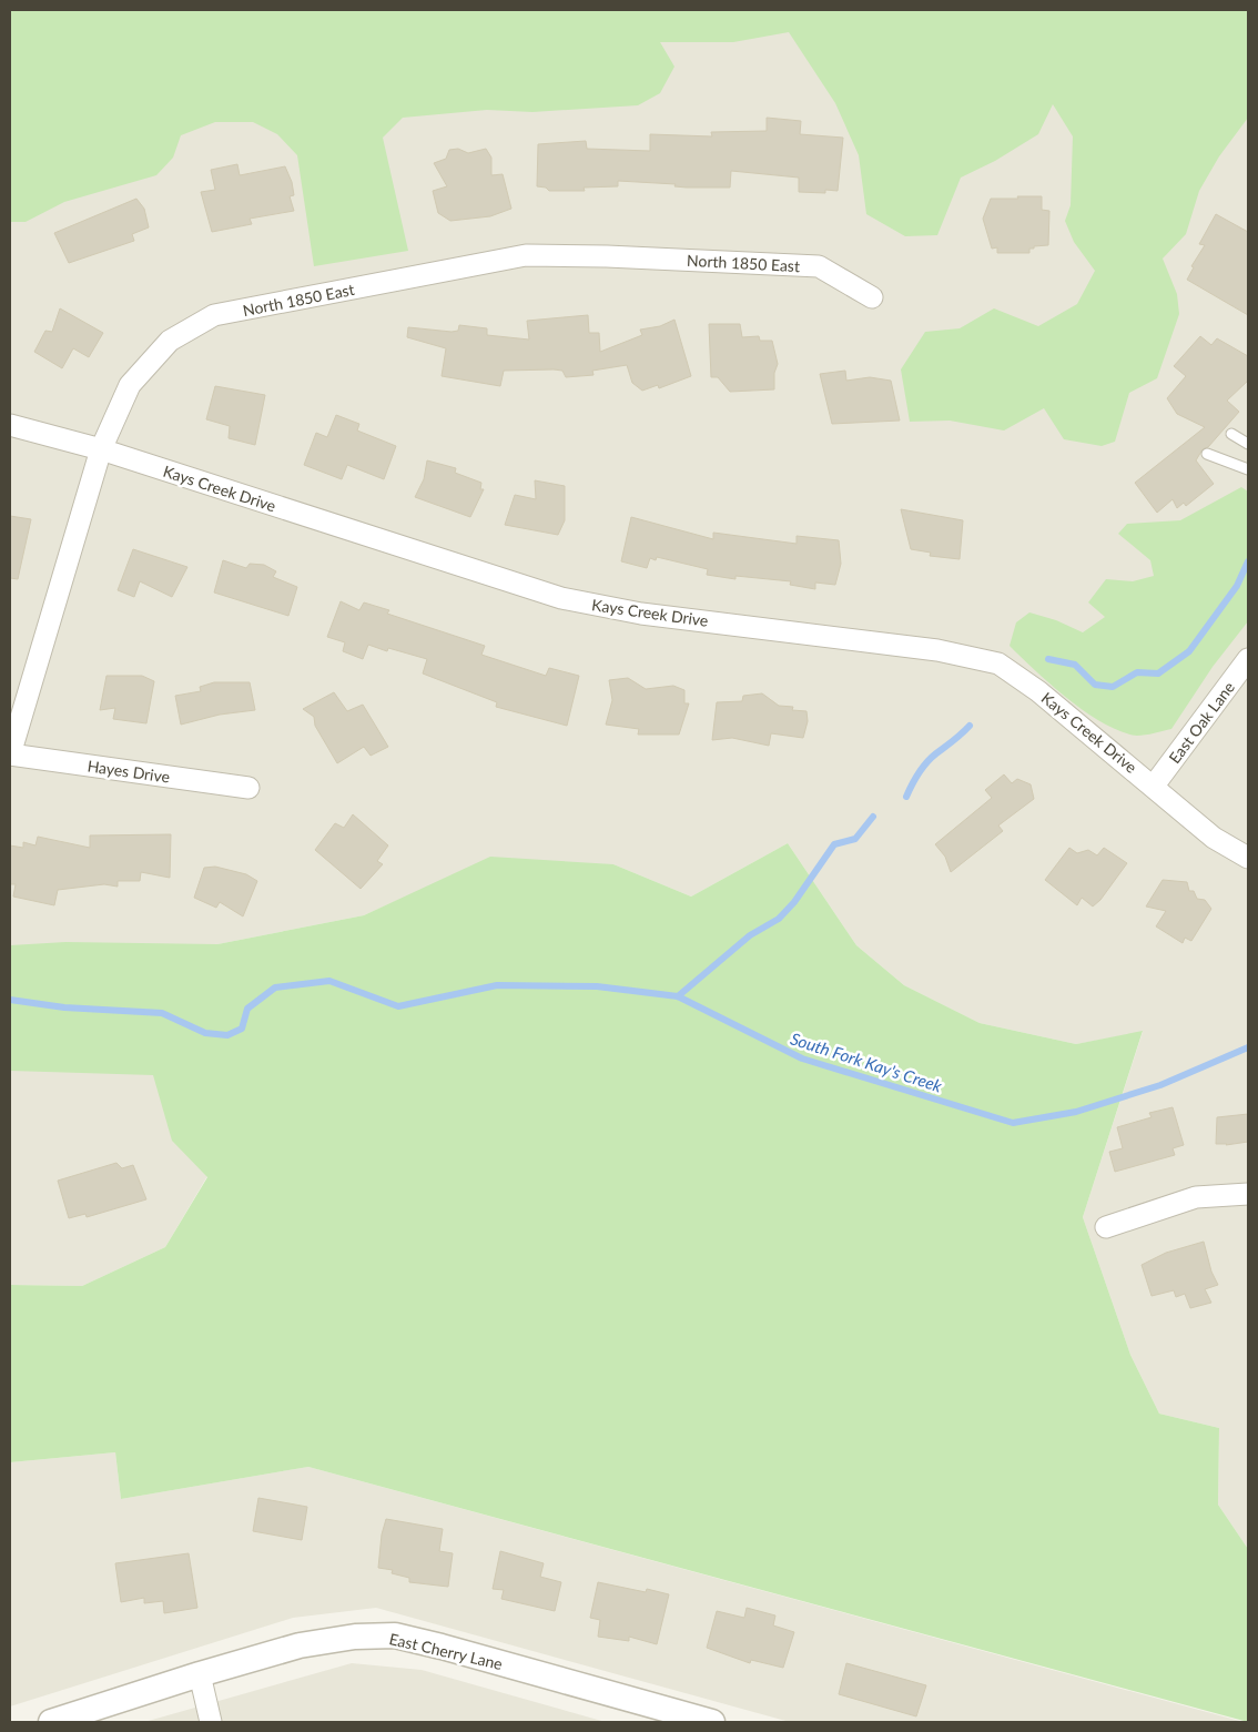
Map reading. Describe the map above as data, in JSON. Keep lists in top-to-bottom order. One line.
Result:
{"streets":{"street":["North 1850 East","Kays Creek Drive","East Oak Lane","Hayes Drive","East Cherry Lane"]},"crossings":[["North 1850 East","Kays Creek Drive"],["North 1850 East","Hayes Drive"],["Kays Creek Drive","East Oak Lane"]],"water":["South Fork Kay's Creek"]}
